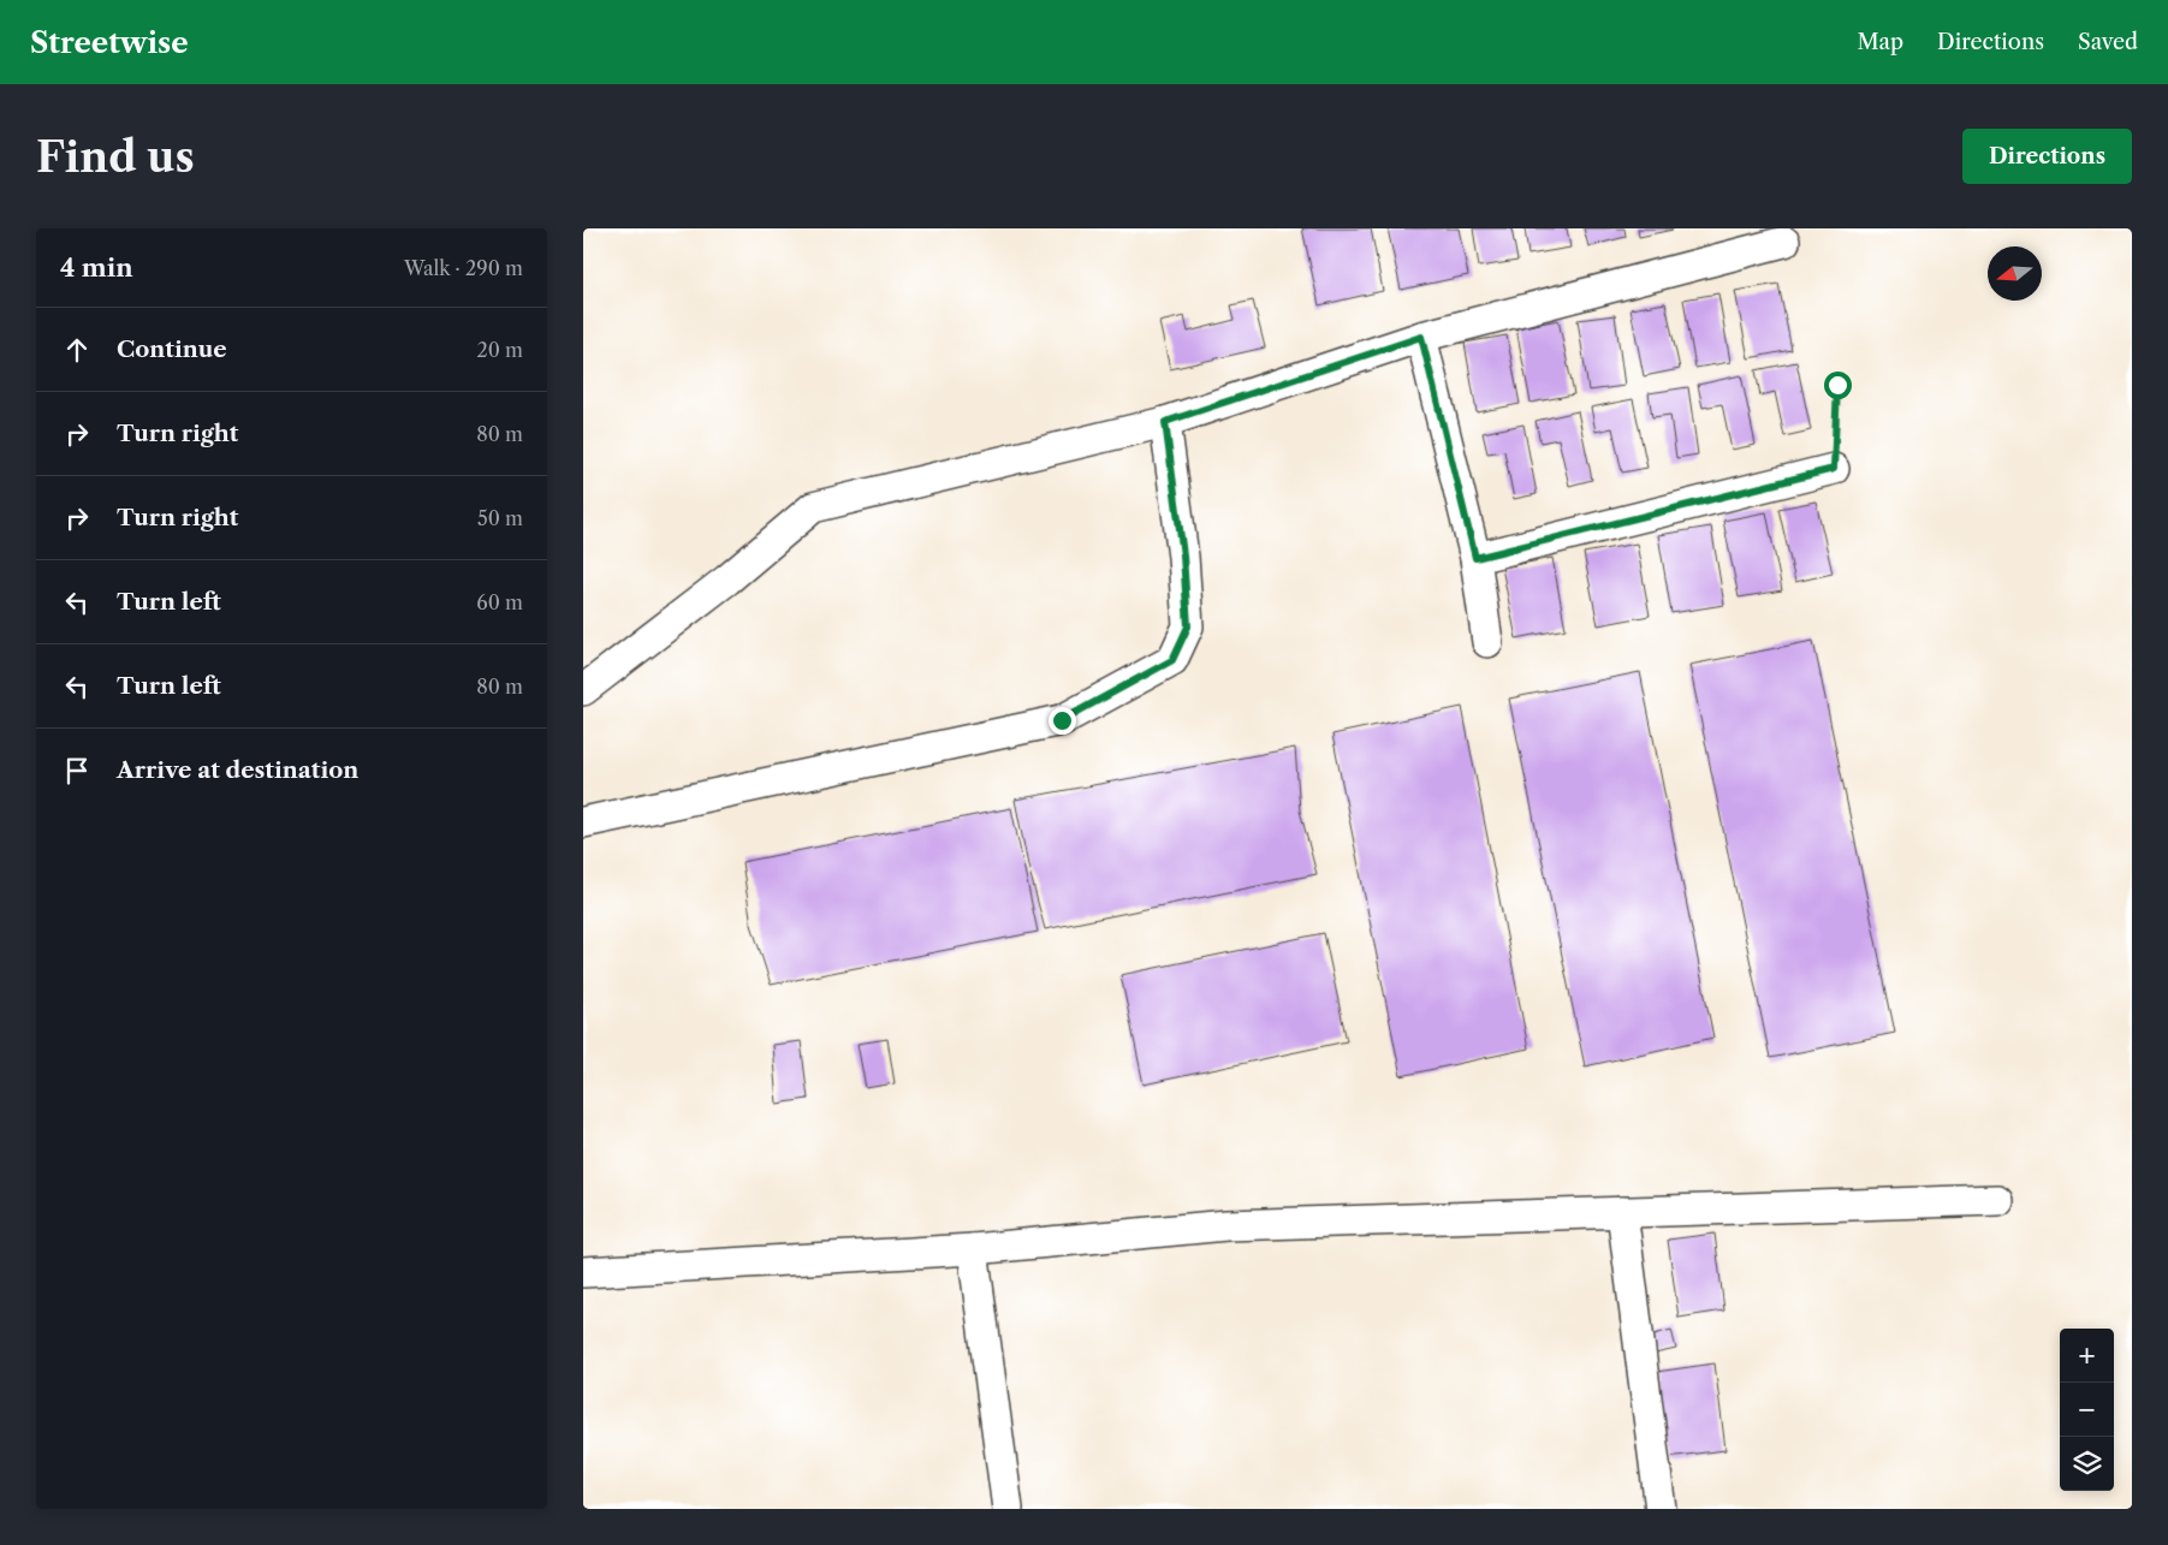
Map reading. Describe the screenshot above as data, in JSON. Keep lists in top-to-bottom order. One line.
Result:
{"north":"left","page":{"header":"Streetwise","nav":["Map","Directions","Saved"],"buttons":"Directions","title":"Find us","heading":["4 min","Walk · 290 m"],"list":[["Continue","20 m"],["Turn right","80 m"],["Turn right","50 m"],["Turn left","60 m"],["Turn left","80 m"],"Arrive at destination"],"map_buttons":["+","−"]}}
